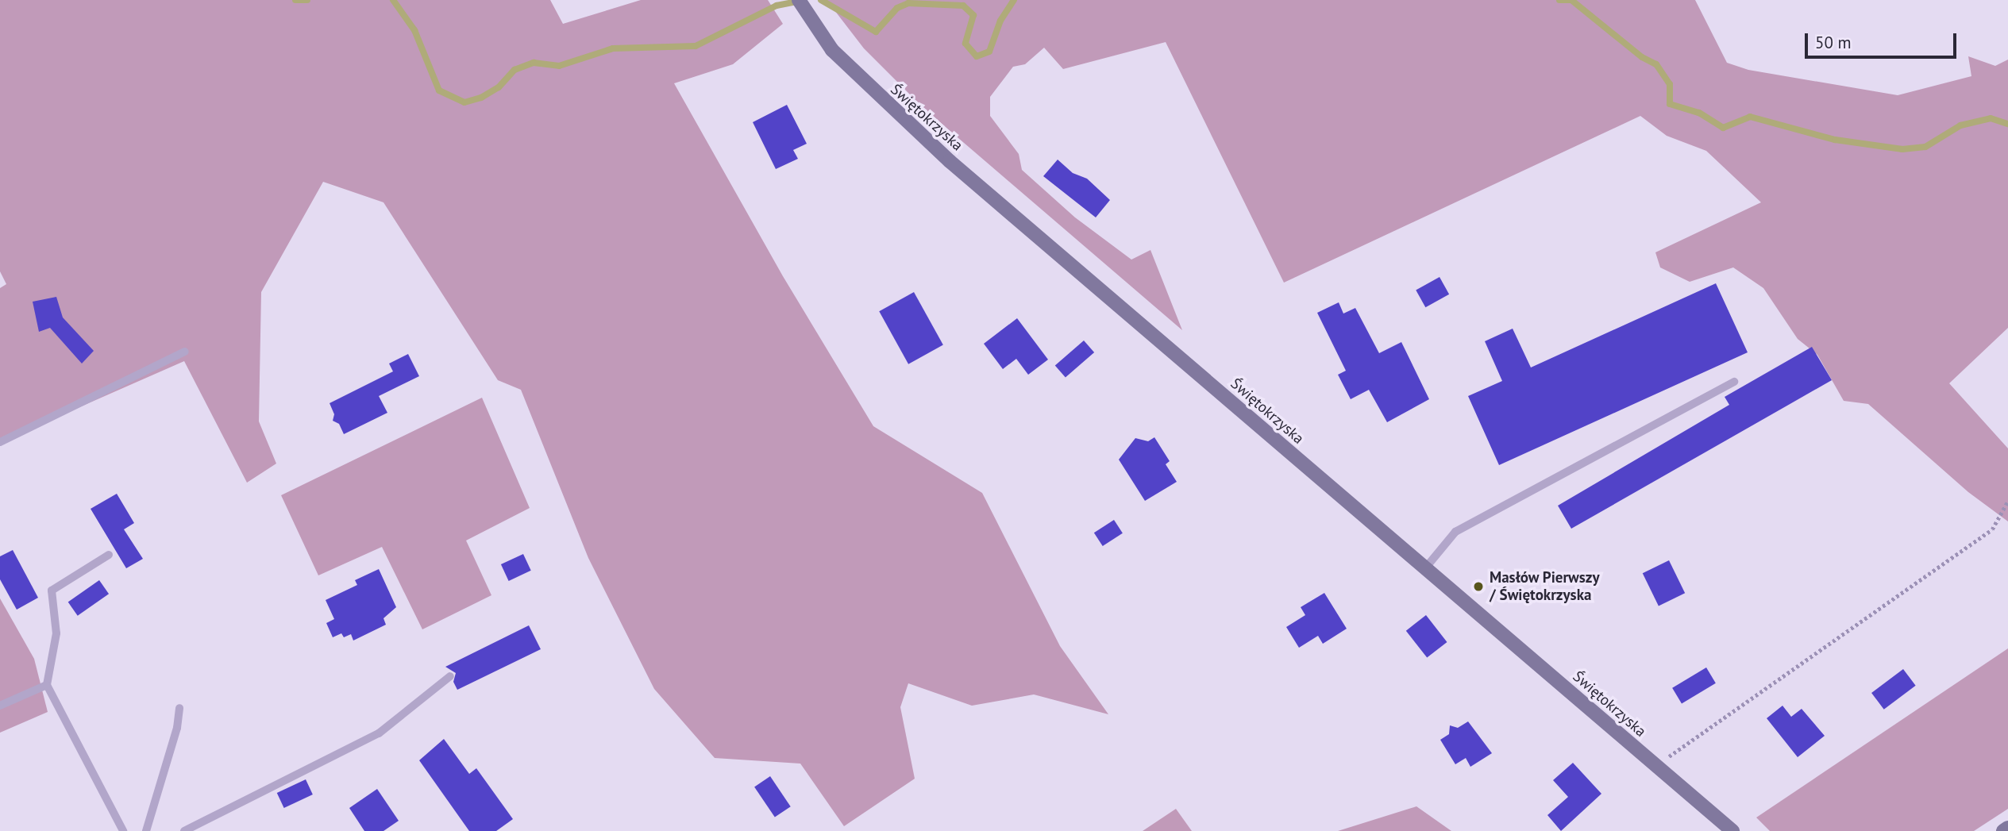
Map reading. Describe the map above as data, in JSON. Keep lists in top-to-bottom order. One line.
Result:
{"streets":{"street":["Świętokrzyska"]},"places":["Masłów Pierwszy / Świętokrzyska"],"scale_bar":"50 m"}
